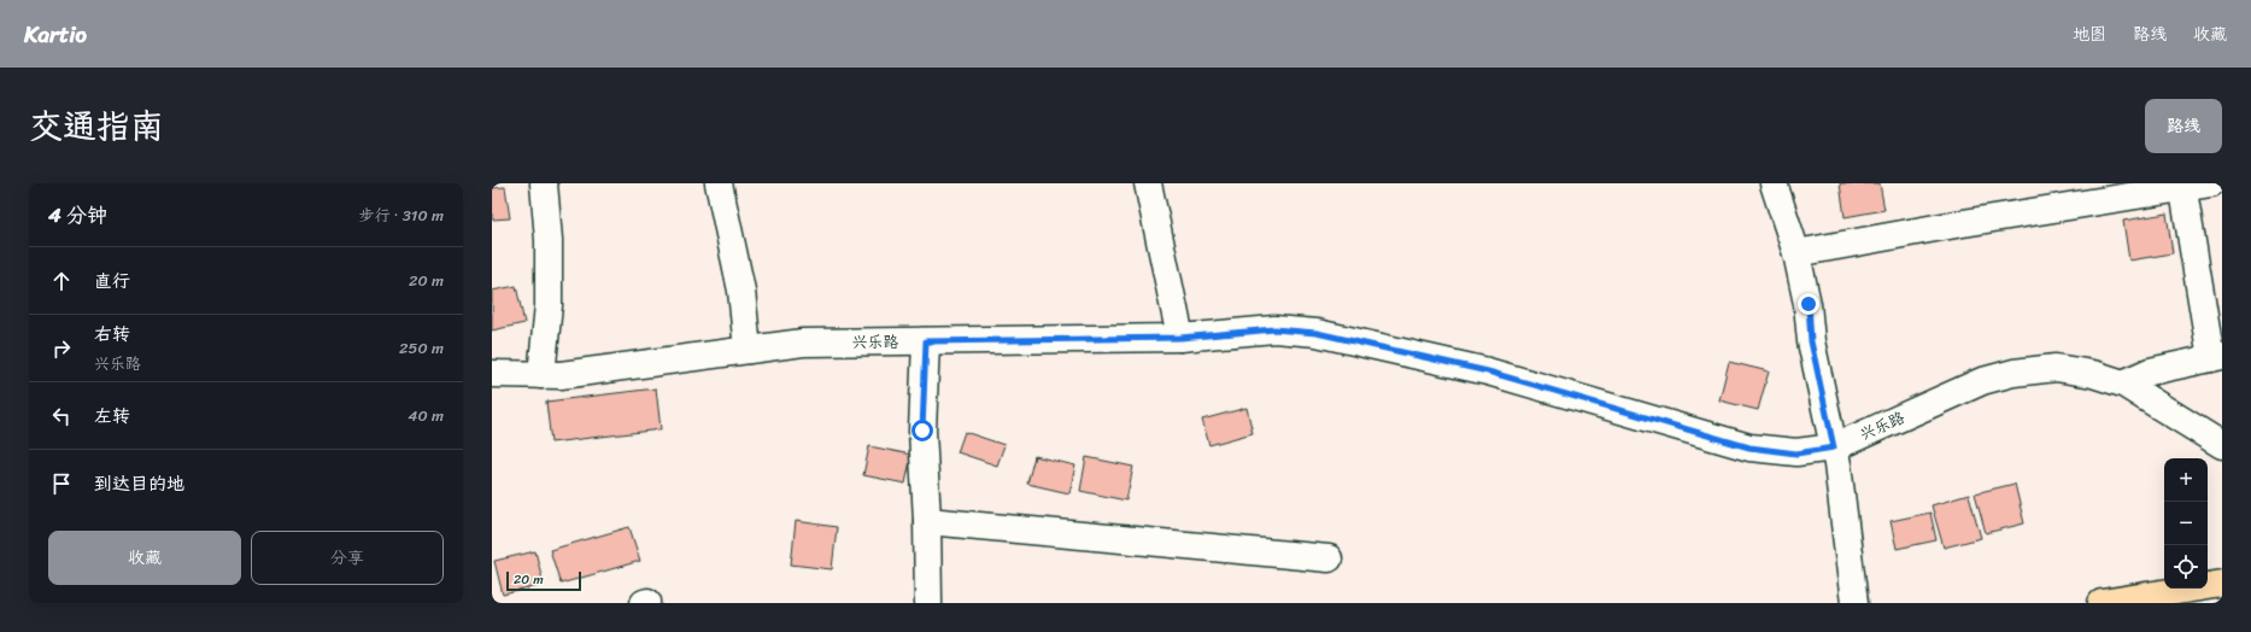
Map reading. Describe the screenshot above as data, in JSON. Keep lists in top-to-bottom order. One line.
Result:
{"streets":{"street":["兴乐路"]},"scale_bar":"20 m","page":{"header":"Kartio","nav":["地图","路线","收藏"],"title":"交通指南","buttons":["路线",["收藏","分享"]],"heading":["4 分钟","步行 · 310 m"],"list":[["直行","20 m"],["右转","兴乐路","250 m"],["左转","40 m"],"到达目的地"],"map_buttons":["+","−"],"scale":"20 m"}}
